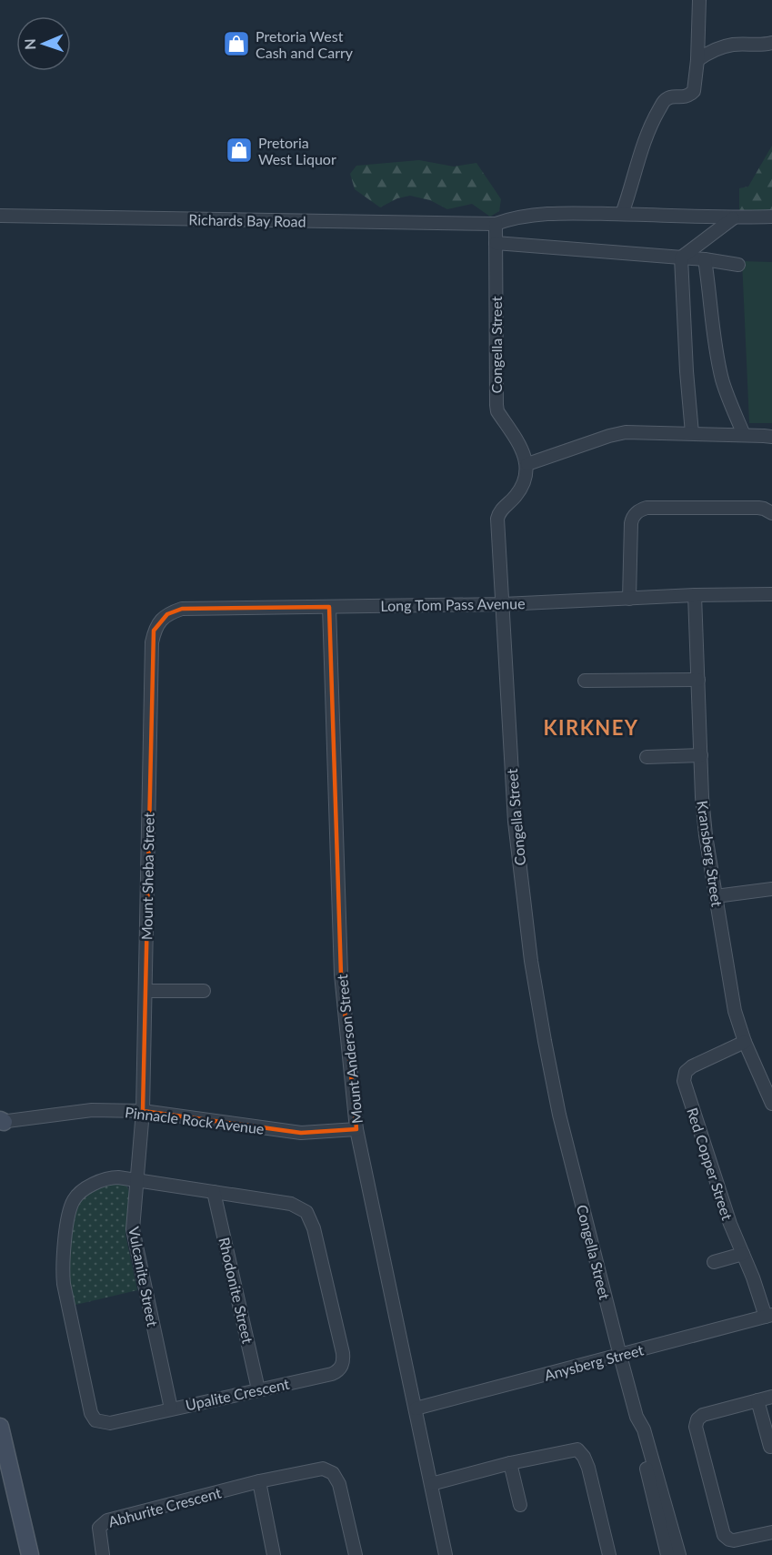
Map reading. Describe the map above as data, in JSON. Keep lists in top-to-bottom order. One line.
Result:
{"streets":{"street":["Richards Bay Road","Congella Street","Long Tom Pass Avenue","Kransberg Street","Mount Sheba Street","Mount Anderson Street","Pinnacle Rock Avenue","Red Copper Street","Vulcanite Street","Rhodonite Street","Anysberg Street","Upalite Crescent","Abhurite Crescent"]},"crossings":[["Richards Bay Road","Congella Street"],["Congella Street","Long Tom Pass Avenue"],["Congella Street","Anysberg Street"],["Long Tom Pass Avenue","Kransberg Street"],["Long Tom Pass Avenue","Mount Sheba Street"],["Long Tom Pass Avenue","Mount Anderson Street"],["Kransberg Street","Red Copper Street"],["Mount Sheba Street","Pinnacle Rock Avenue"],["Mount Sheba Street","Vulcanite Street"],["Mount Anderson Street","Pinnacle Rock Avenue"],["Mount Anderson Street","Anysberg Street"],["Pinnacle Rock Avenue","Vulcanite Street"],["Red Copper Street","Anysberg Street"],["Vulcanite Street","Upalite Crescent"],["Rhodonite Street","Upalite Crescent"]],"districts":["KIRKNEY"],"places":{"shop":["Pretoria West Cash and Carry","Pretoria West Liquor"]},"north":"left"}
